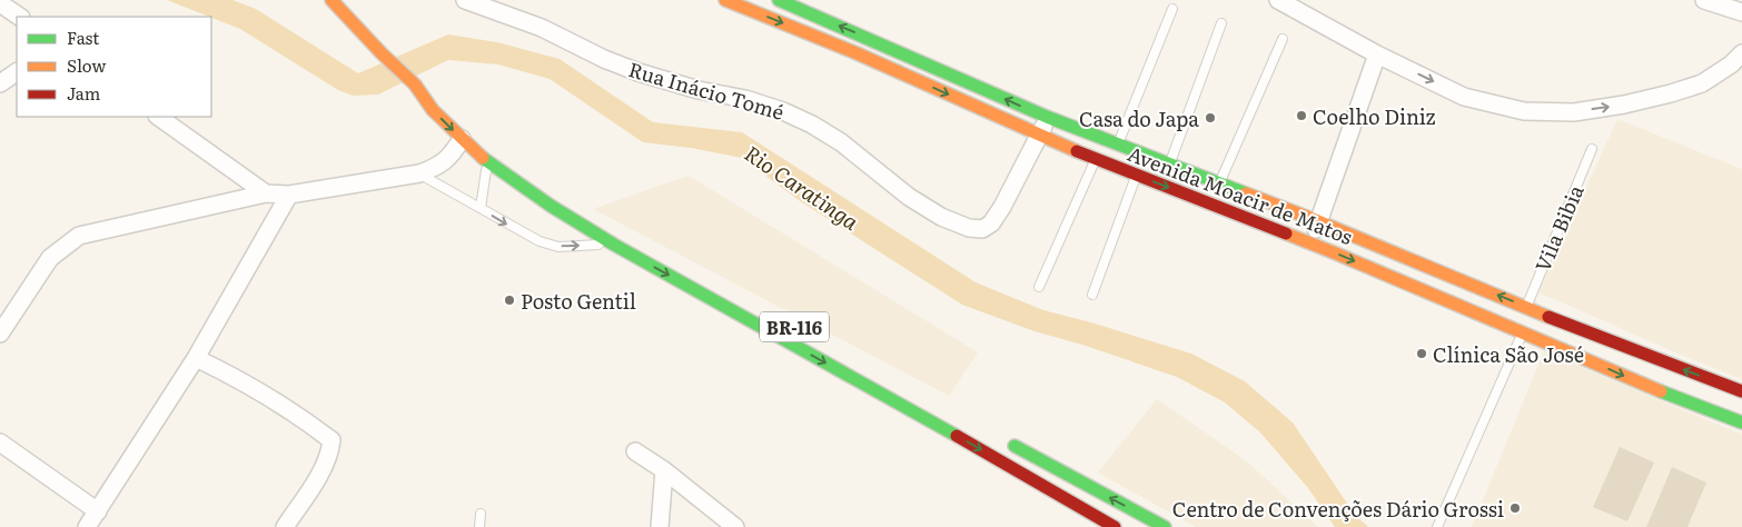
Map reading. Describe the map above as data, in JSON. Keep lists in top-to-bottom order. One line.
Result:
{"streets":{"main road":["Avenida Moacir de Matos","BR-116"],"street":["Rua Inácio Tomé"],"lane":["Vila Bibia"]},"crossings":[["Rua Inácio Tomé","Avenida Moacir de Matos"],["Avenida Moacir de Matos","Vila Bibia"]],"water":["Rio Caratinga"],"places":["Coelho Diniz","Casa do Japa","Posto Gentil","Clínica São José","Centro de Convenções Dário Grossi"],"legend":["Fast","Slow","Jam"]}
